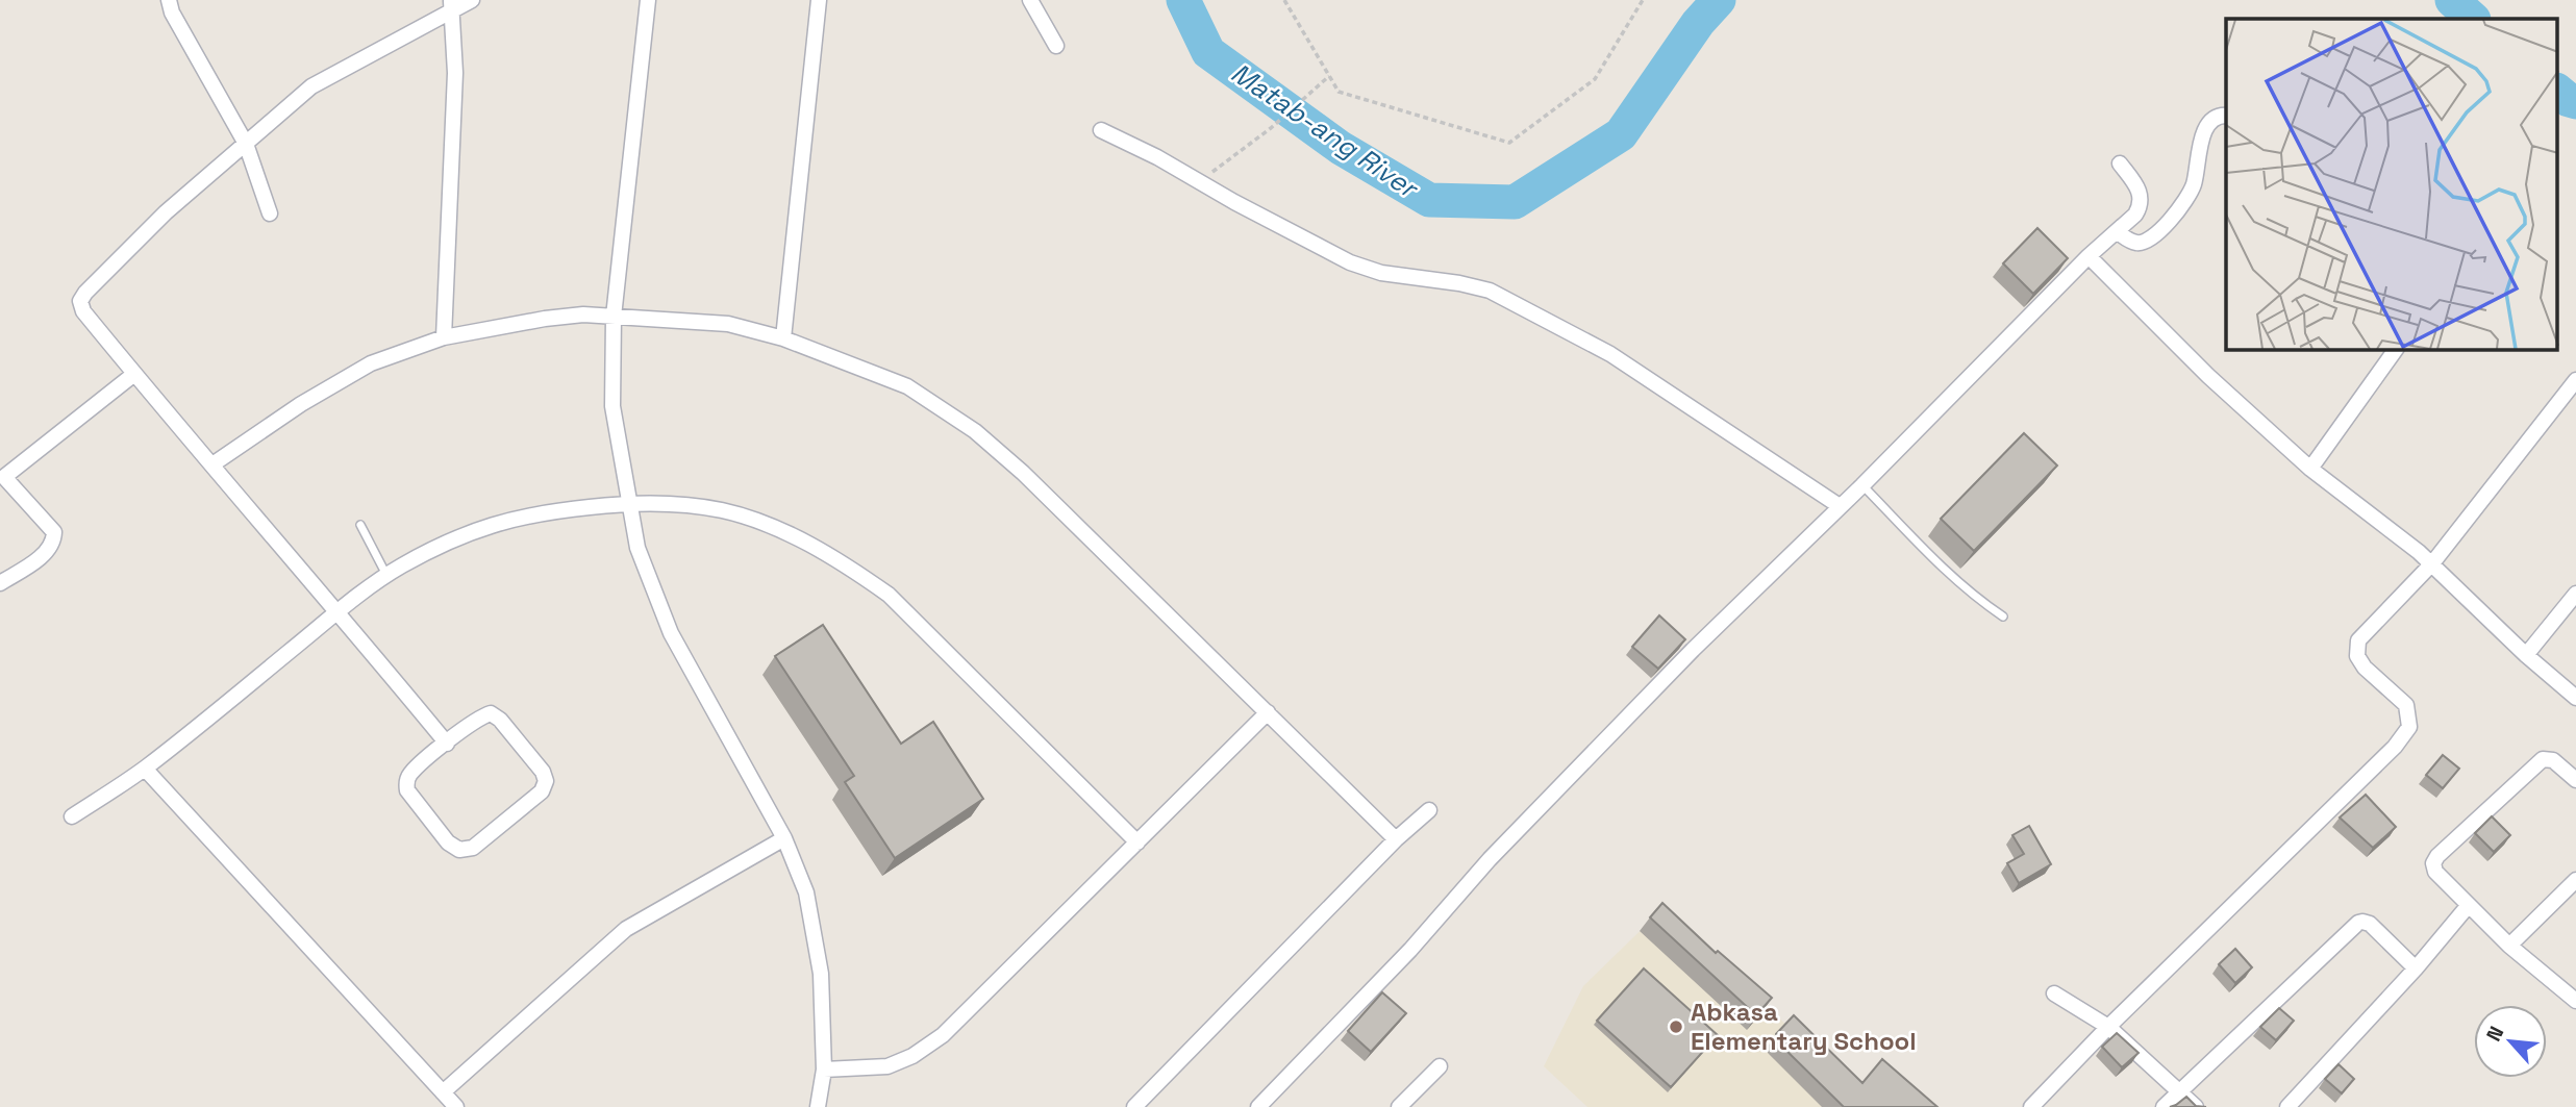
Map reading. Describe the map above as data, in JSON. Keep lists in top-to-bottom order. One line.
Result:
{"water":["Matab-ang River"],"places":["Abkasa Elementary School"],"north":"top left"}
